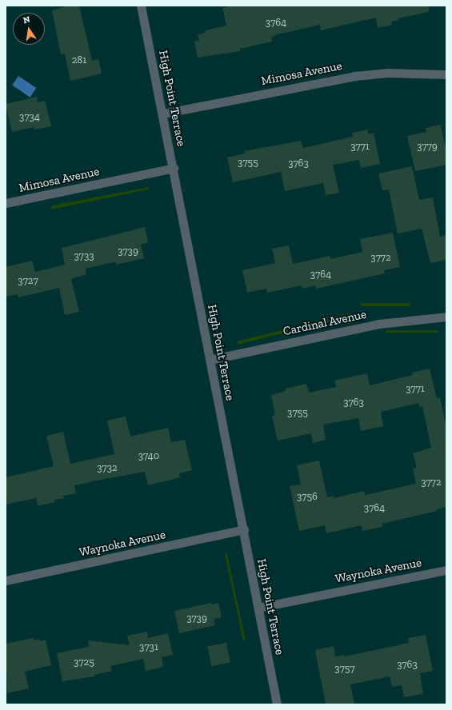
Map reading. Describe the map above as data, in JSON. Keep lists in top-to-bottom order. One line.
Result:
{"streets":{"street":["Mimosa Avenue","High Point Terrace","Cardinal Avenue","Waynoka Avenue"]},"crossings":[["Mimosa Avenue","High Point Terrace"],["High Point Terrace","Cardinal Avenue"],["High Point Terrace","Waynoka Avenue"]],"house_numbers":["3764","281","3734","3771","3779","3755","3763","3739","3733","3772","3764","3727","3771","3763","3755","3740","3732","3772","3756","3764","3739","3731","3725","3763","3757"],"north":"top"}
